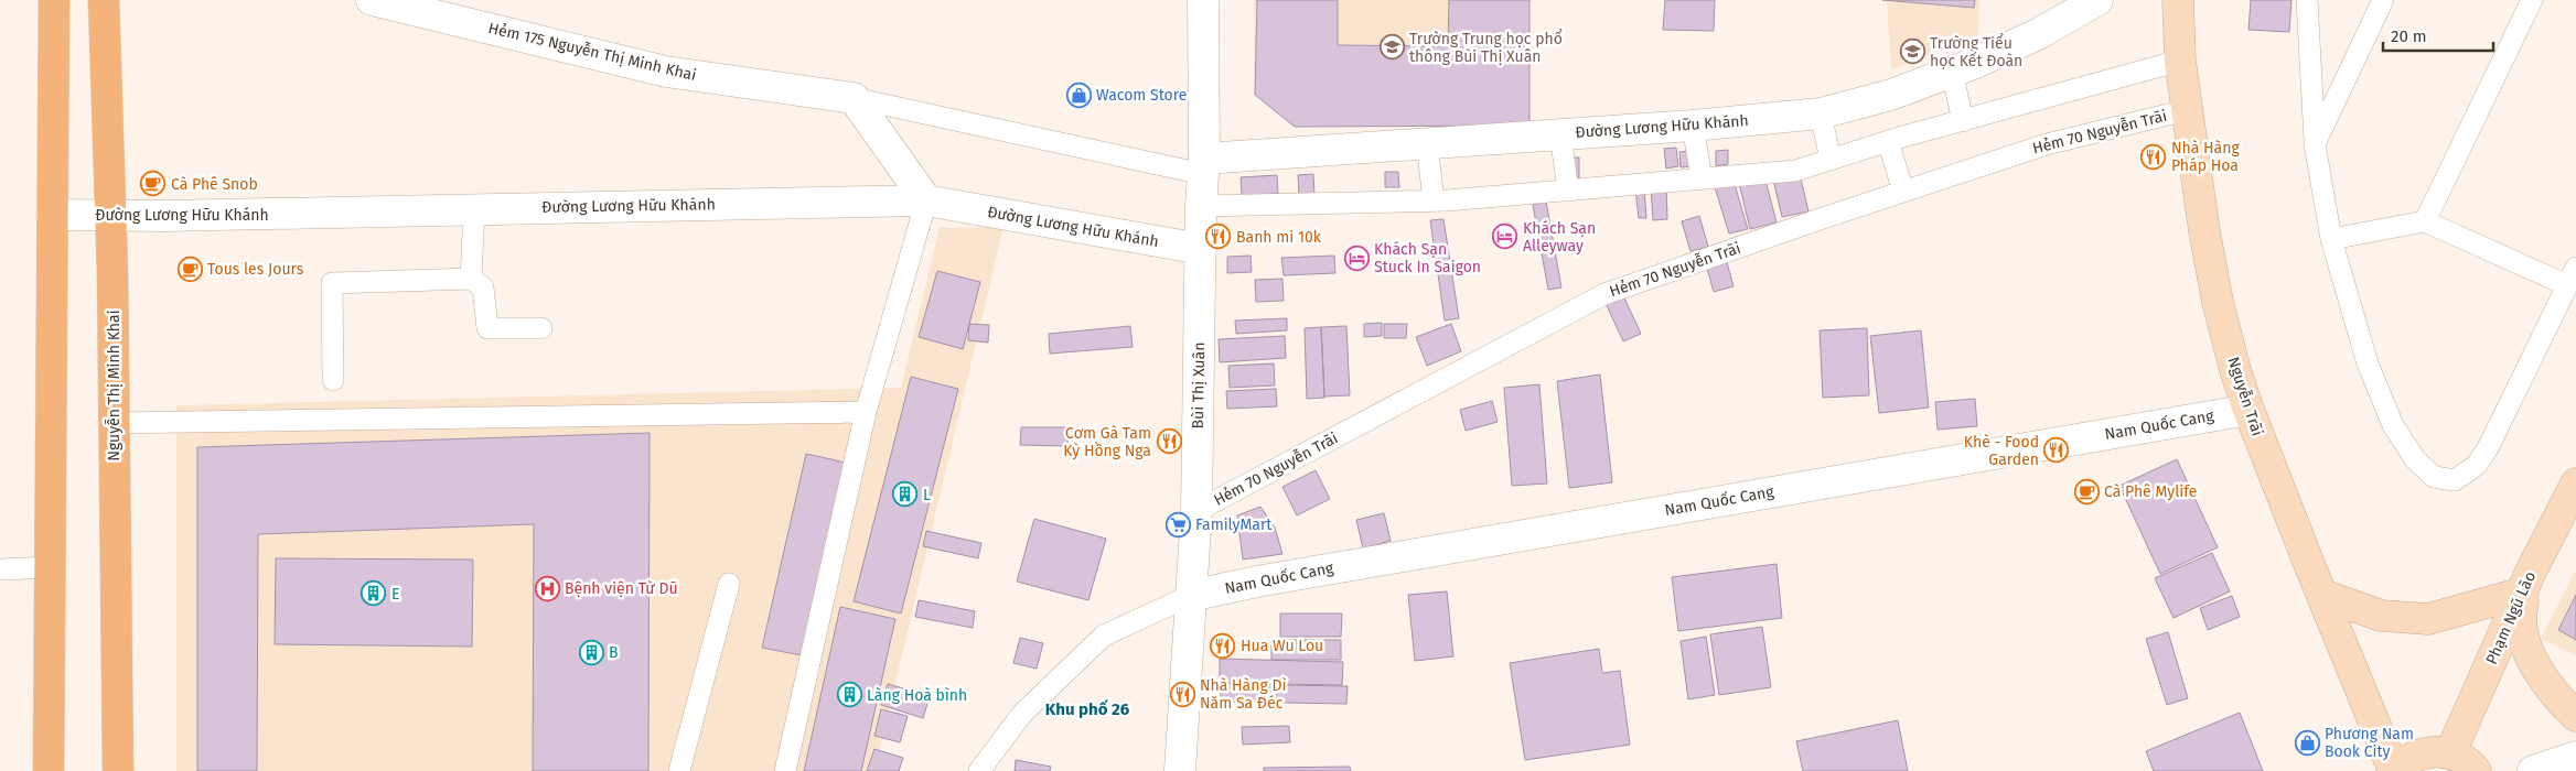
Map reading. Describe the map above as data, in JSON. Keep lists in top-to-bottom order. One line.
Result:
{"streets":{"main road":["Nguyễn Thị Minh Khai","Nguyễn Trãi","Phạm Ngũ Lão"],"street":["Hẻm 175 Nguyễn Thị Minh Khai","Đường Lương Hữu Khánh","Bùi Thị Xuân","Nam Quốc Cang"],"lane":["Hẻm 70 Nguyễn Trãi"]},"crossings":[["Đường Lương Hữu Khánh","Nguyễn Thị Minh Khai"],["Đường Lương Hữu Khánh","Bùi Thị Xuân"],["Hẻm 70 Nguyễn Trãi","Bùi Thị Xuân"],["Hẻm 70 Nguyễn Trãi","Nguyễn Trãi"],["Bùi Thị Xuân","Nam Quốc Cang"],["Nguyễn Trãi","Nam Quốc Cang"]],"districts":["Khu phố 26"],"places":{"school or university":["Trường Trung học phổ thông Bùi Thị Xuân","Trường Tiểu học Kết Đoàn"],"shop":["Wacom Store","Phương Nam Book City"],"restaurant":["Nhà Hàng Pháp Hoa","Banh mi 10k","Cơm Gà Tam Kỳ Hồng Nga","Khè - Food Garden","Hua Wu Lou","Nhà Hàng Dì Năm Sa Đéc"],"cafe":["Cà Phê Snob","Tous les Jours","Cà Phê Mylife"],"hotel":["Khách Sạn Alleyway","Khách Sạn Stuck In Saigon"],"building":["L","E","B","Làng Hoà bình"],"supermarket":["FamilyMart"],"hospital":["Bệnh viện Từ Dũ"]},"scale_bar":"20 m"}
